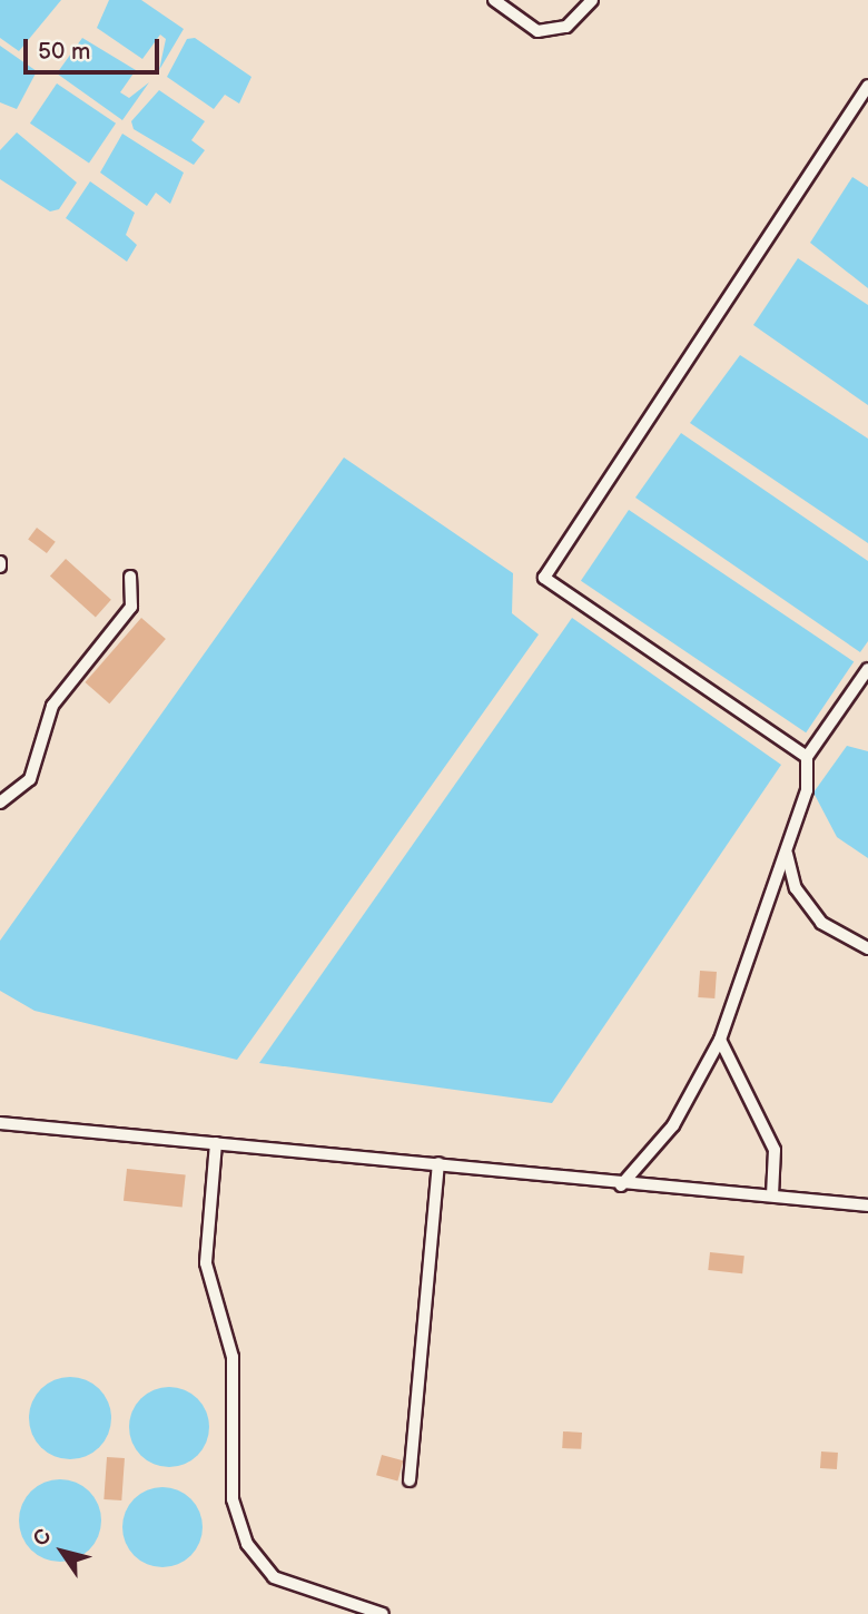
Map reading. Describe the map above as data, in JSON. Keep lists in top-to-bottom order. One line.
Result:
{"scale_bar":"50 m","north":"top left"}
